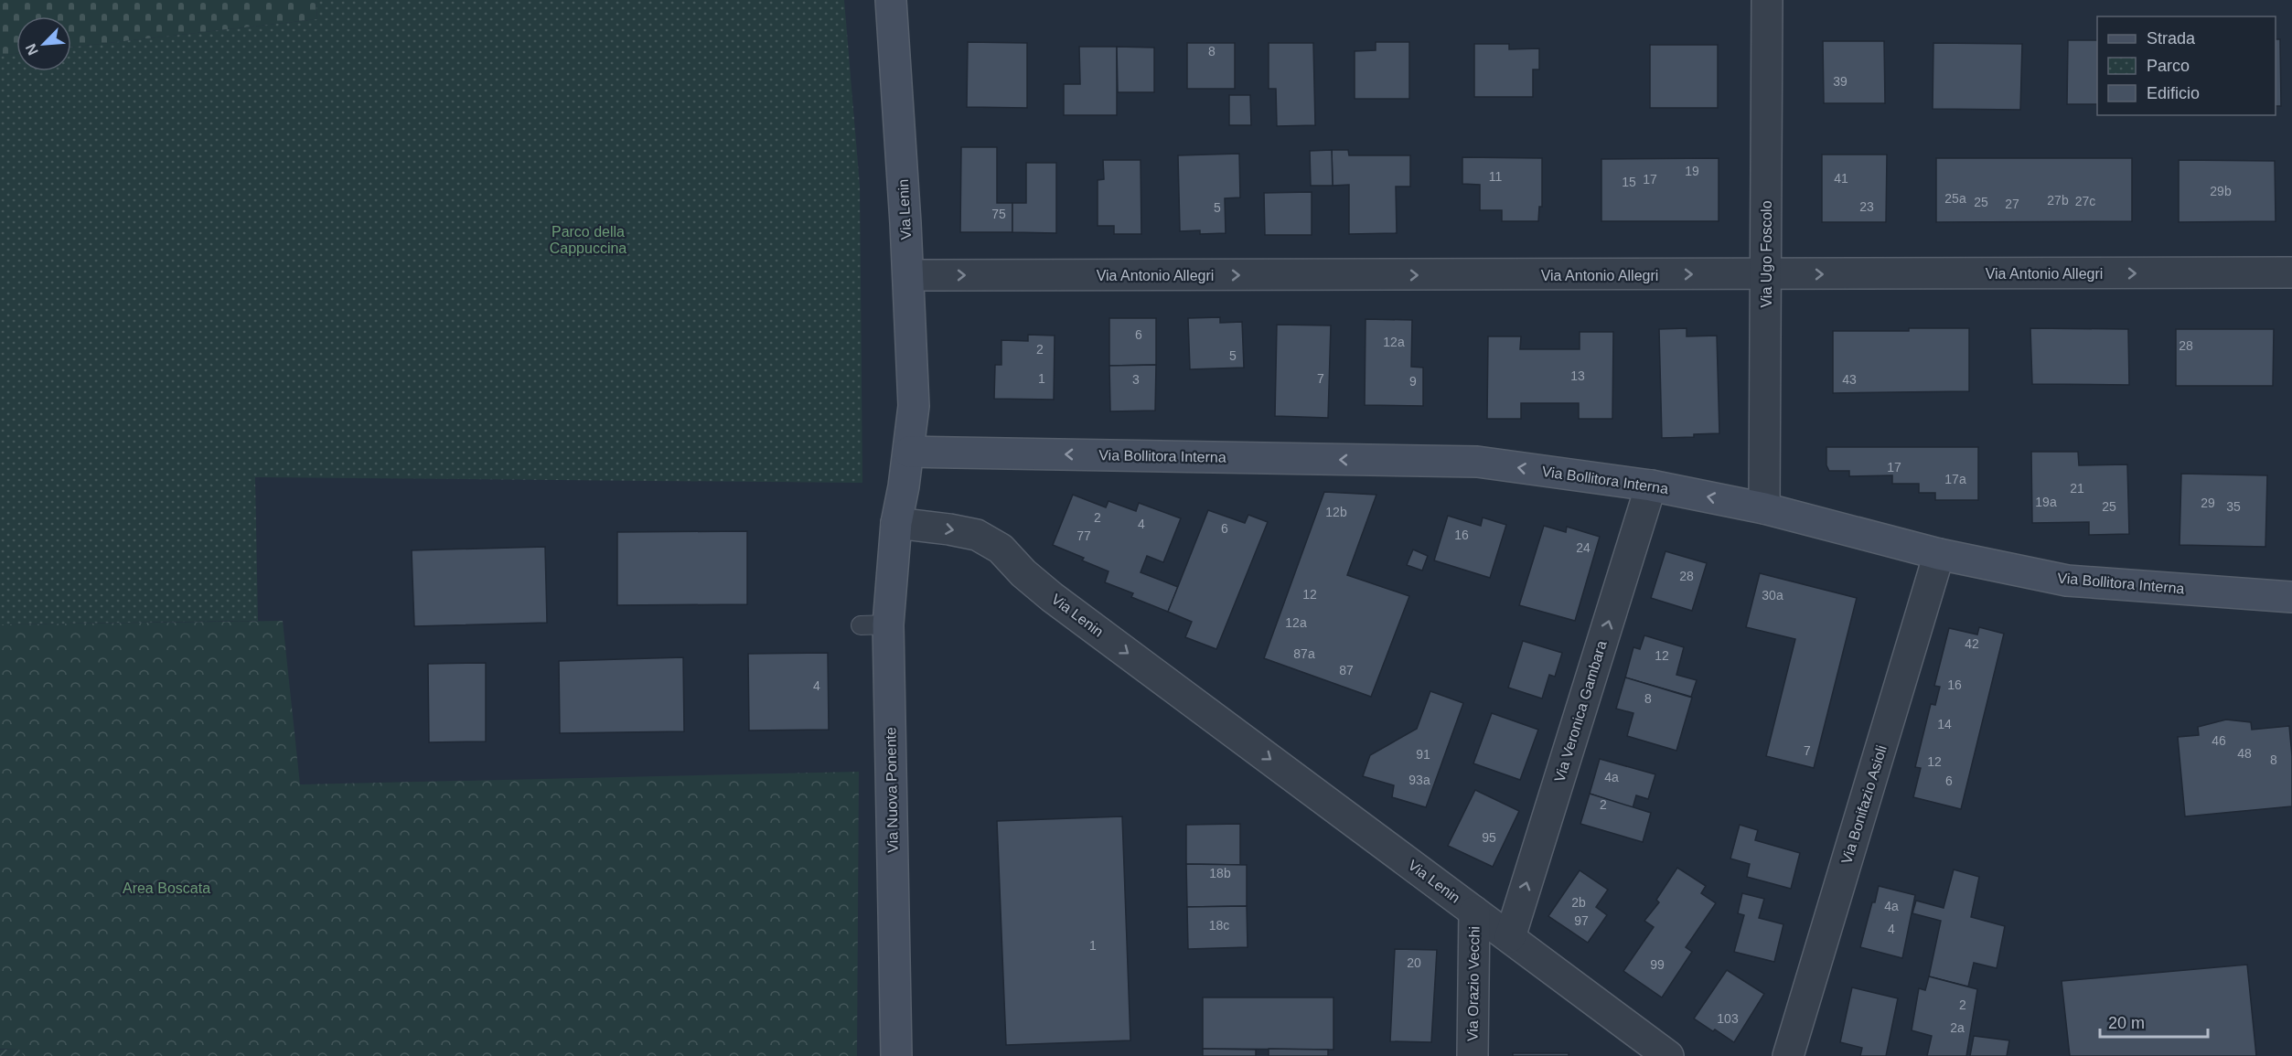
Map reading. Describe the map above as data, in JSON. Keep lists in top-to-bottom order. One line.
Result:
{"streets":{"street":["Via Lenin","Via Ugo Foscolo","Via Antonio Allegri","Via Bollitora Interna","Via Veronica Gambara","Via Nuova Ponente","Via Bonifazio Asioli","Via Orazio Vecchi"]},"crossings":[["Via Lenin","Via Antonio Allegri"],["Via Lenin","Via Bollitora Interna"],["Via Lenin","Via Veronica Gambara"],["Via Lenin","Via Nuova Ponente"],["Via Lenin","Via Orazio Vecchi"],["Via Ugo Foscolo","Via Antonio Allegri"],["Via Ugo Foscolo","Via Bollitora Interna"],["Via Bollitora Interna","Via Veronica Gambara"],["Via Bollitora Interna","Via Bonifazio Asioli"]],"one_way":["Via Lenin","Via Antonio Allegri","Via Bollitora Interna","Via Veronica Gambara"],"parks":["Parco della Cappuccina","Area Boscata"],"house_numbers":["8","39","19","11","41","17","15","29b","25a","27b","27c","25","27","23","5","75","6","12a","28","2","5","13","1","7","3","43","9","17","17a","21","19a","29","25","35","12b","2","4","6","16","77","24","28","12","30a","12a","42","87a","12","87","16","4","8","14","46","7","48","91","8","12","4a","93a","6","2","95","18b","2b","4a","97","18c","4","1","20","99","2","103","2a"],"legend":["Strada","Parco","Edificio"],"scale_bar":"20 m","north":"bottom left"}
